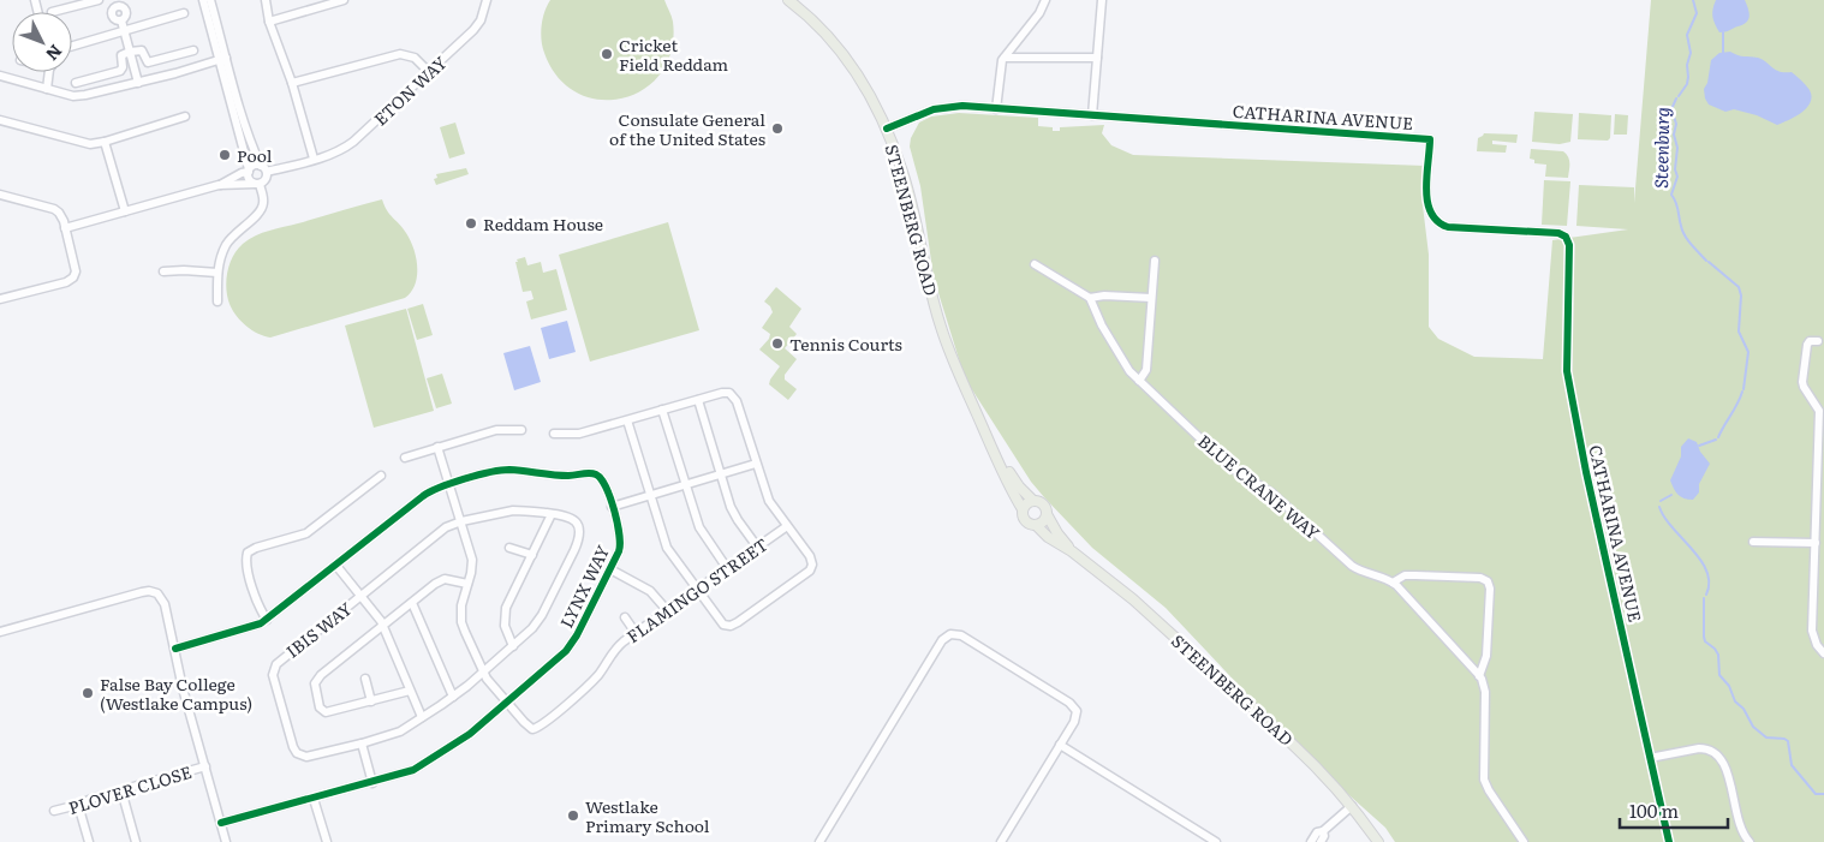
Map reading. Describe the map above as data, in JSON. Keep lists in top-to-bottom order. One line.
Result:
{"streets":{"main road":["STEENBERG ROAD"],"street":["ETON WAY","CATHARINA AVENUE","BLUE CRANE WAY","LYNX WAY","FLAMINGO STREET","IBIS WAY","PLOVER CLOSE"]},"crossings":[["CATHARINA AVENUE","STEENBERG ROAD"],["LYNX WAY","FLAMINGO STREET"]],"water":["Steenburg"],"places":["Cricket Field Reddam","Consulate General of the United States","Pool","Reddam House","Tennis Courts","False Bay College (Westlake Campus)","Westlake Primary School"],"scale_bar":"100 m","north":"bottom right"}
